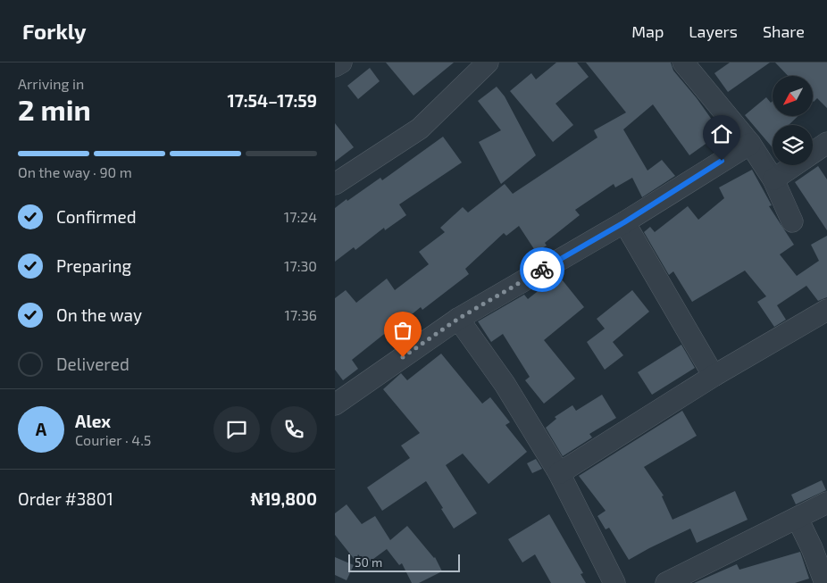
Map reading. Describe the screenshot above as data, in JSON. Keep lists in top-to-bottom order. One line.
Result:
{"scale_bar":"50 m","north":"bottom left","page":{"header":"Forkly","nav":["Map","Layers","Share"],"heading":["2 min","Arriving in","17:54–17:59"],"panel":["Alex","Courier · 4.5","Order #3801","₦19,800"],"bar":"On the way · 90 m","list":[["Confirmed","17:24"],["Preparing","17:30"],["On the way","17:36"],"Delivered"],"round":"A","scale":"50 m"}}
